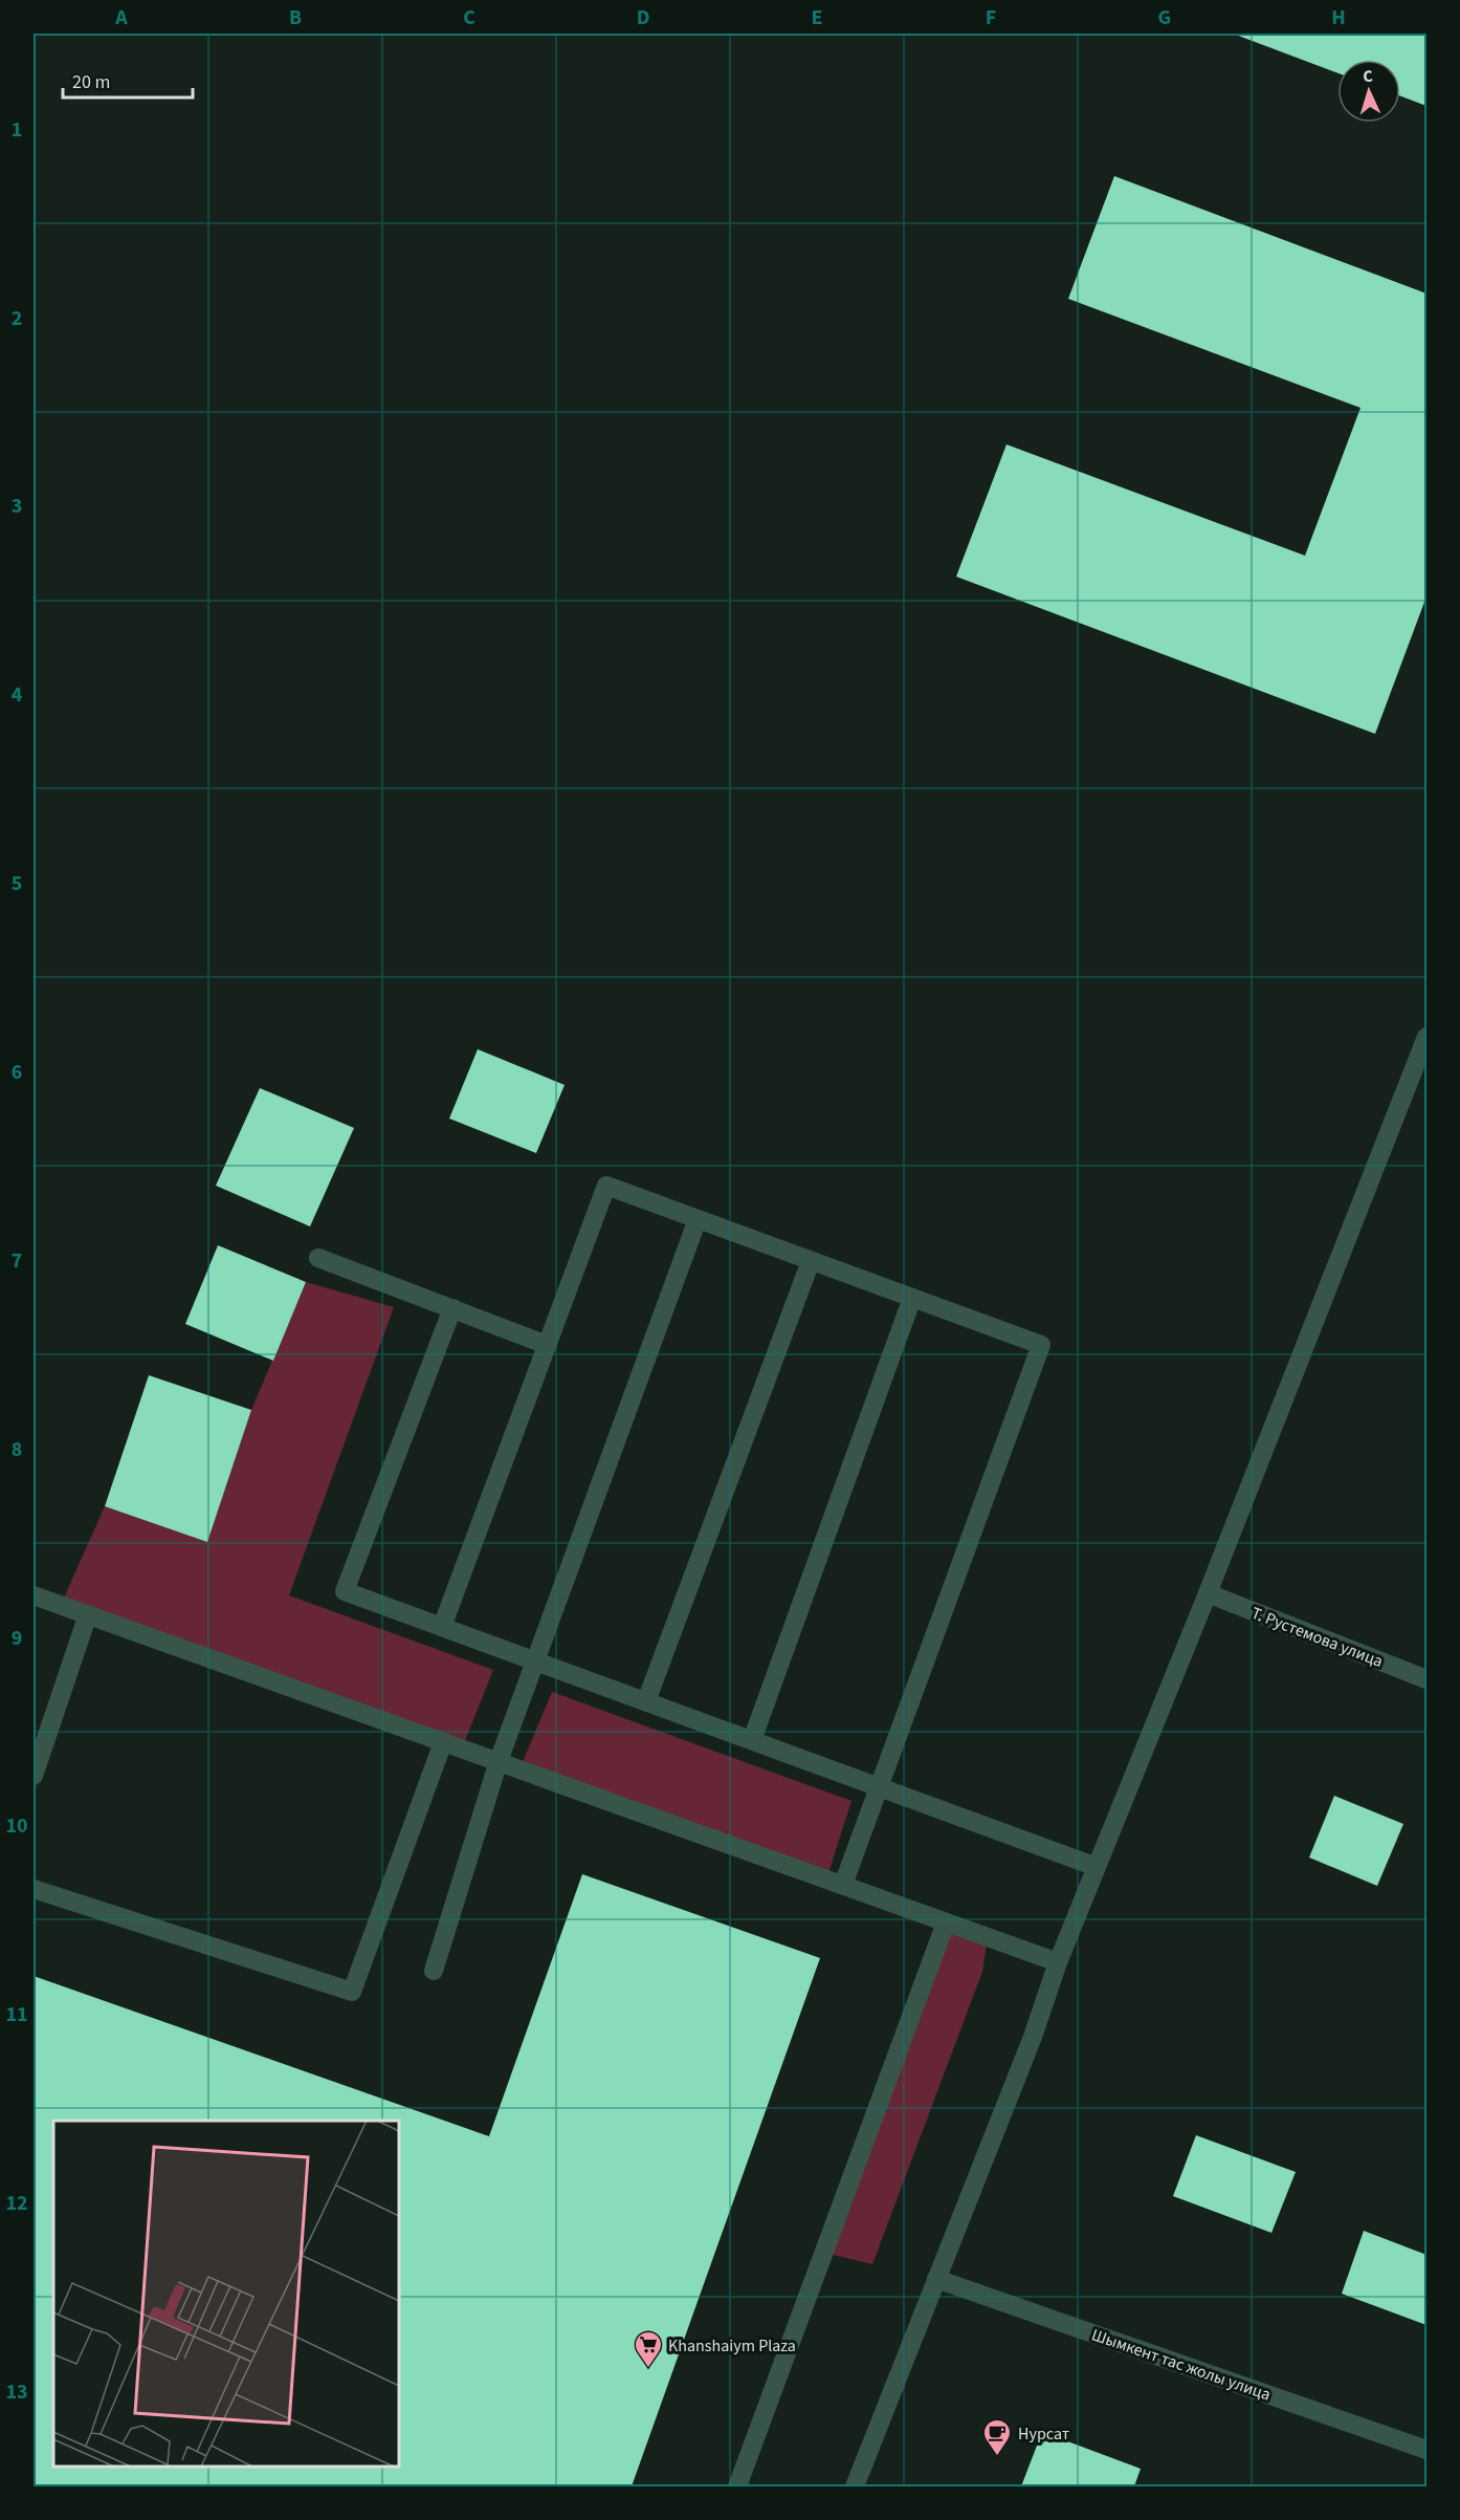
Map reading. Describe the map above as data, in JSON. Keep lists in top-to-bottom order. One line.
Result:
{"streets":{"street":["Т. Рустемова улица","Шымкент тас жолы улица"]},"places":{"supermarket":["Khanshaiym Plaza"],"cafe":["Нурсат"]},"scale_bar":"20 m","north":"top","grid":{"columns":["A","B","C","D","E","F","G","H"],"rows":["1","2","3","4","5","6","7","8","9","10","11","12","13"]}}
